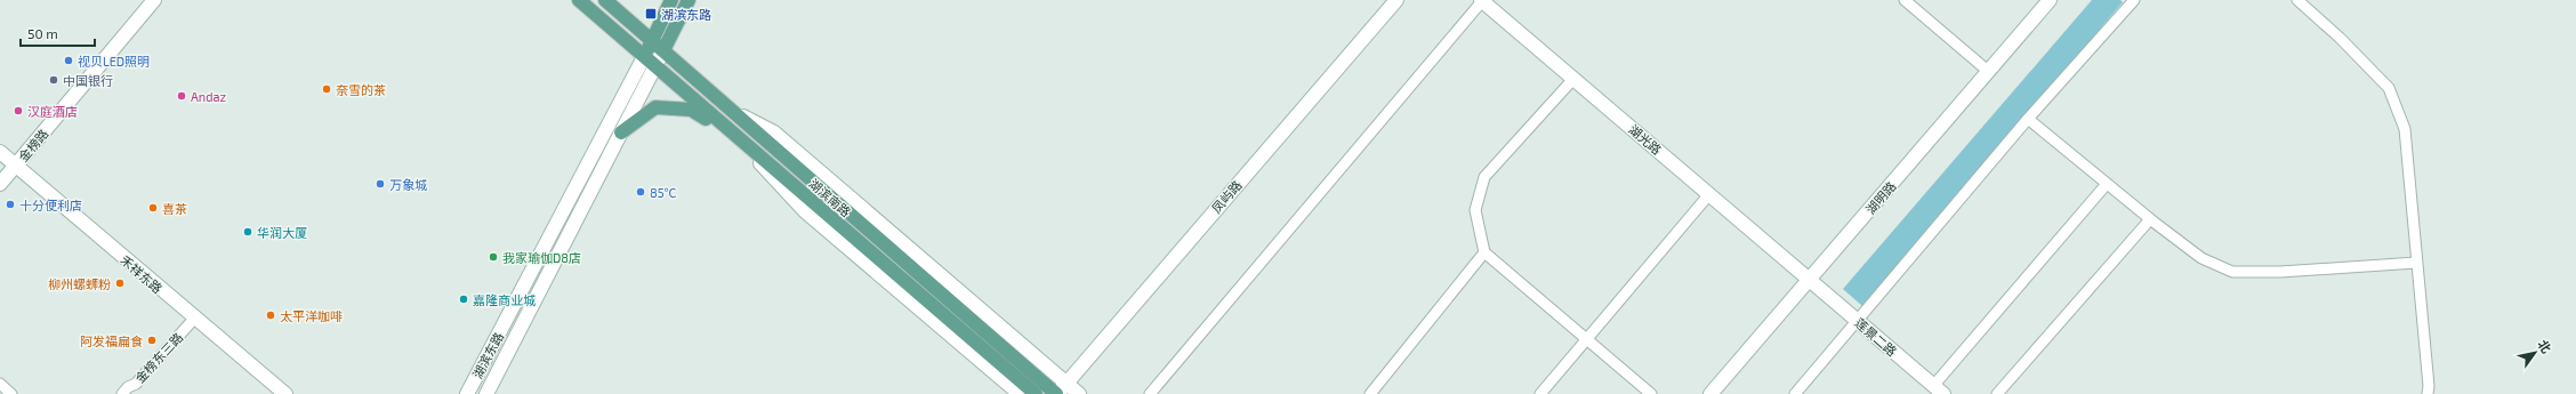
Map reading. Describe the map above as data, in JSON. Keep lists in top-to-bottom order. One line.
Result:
{"streets":{"main road":["湖滨南路","湖滨东路"],"street":["湖光路","金榜路","凤屿路","湖明路","禾祥东路","莲景二路","金榜东三路"]},"crossings":[["湖光路","湖明路"],["湖光路","莲景二路"],["金榜路","禾祥东路"],["凤屿路","湖滨南路"],["湖滨南路","湖滨东路"],["湖明路","莲景二路"],["禾祥东路","金榜东三路"]],"places":{"transit":["湖滨东路"],"other":["视贝LED照明","中国银行","奈雪的茶","Andaz","汉庭酒店","万象城","85℃","十分便利店","喜茶","华润大厦","我家瑜伽D8店","柳州螺蛳粉","嘉隆商业城","太平洋咖啡","阿发福扁食"]},"scale_bar":"50 m","north":"top right"}
